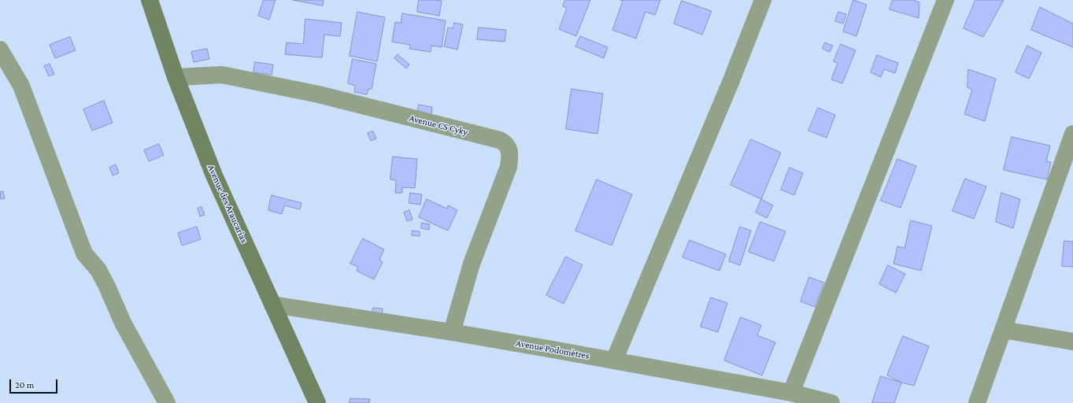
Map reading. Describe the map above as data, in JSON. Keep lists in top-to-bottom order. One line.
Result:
{"streets":{"street":["Avenue CS Cyky","Avenue des Araucarias","Avenue Podomètres"]},"crossings":[["Avenue CS Cyky","Avenue des Araucarias"],["Avenue CS Cyky","Avenue Podomètres"],["Avenue des Araucarias","Avenue Podomètres"]],"scale_bar":"20 m"}
